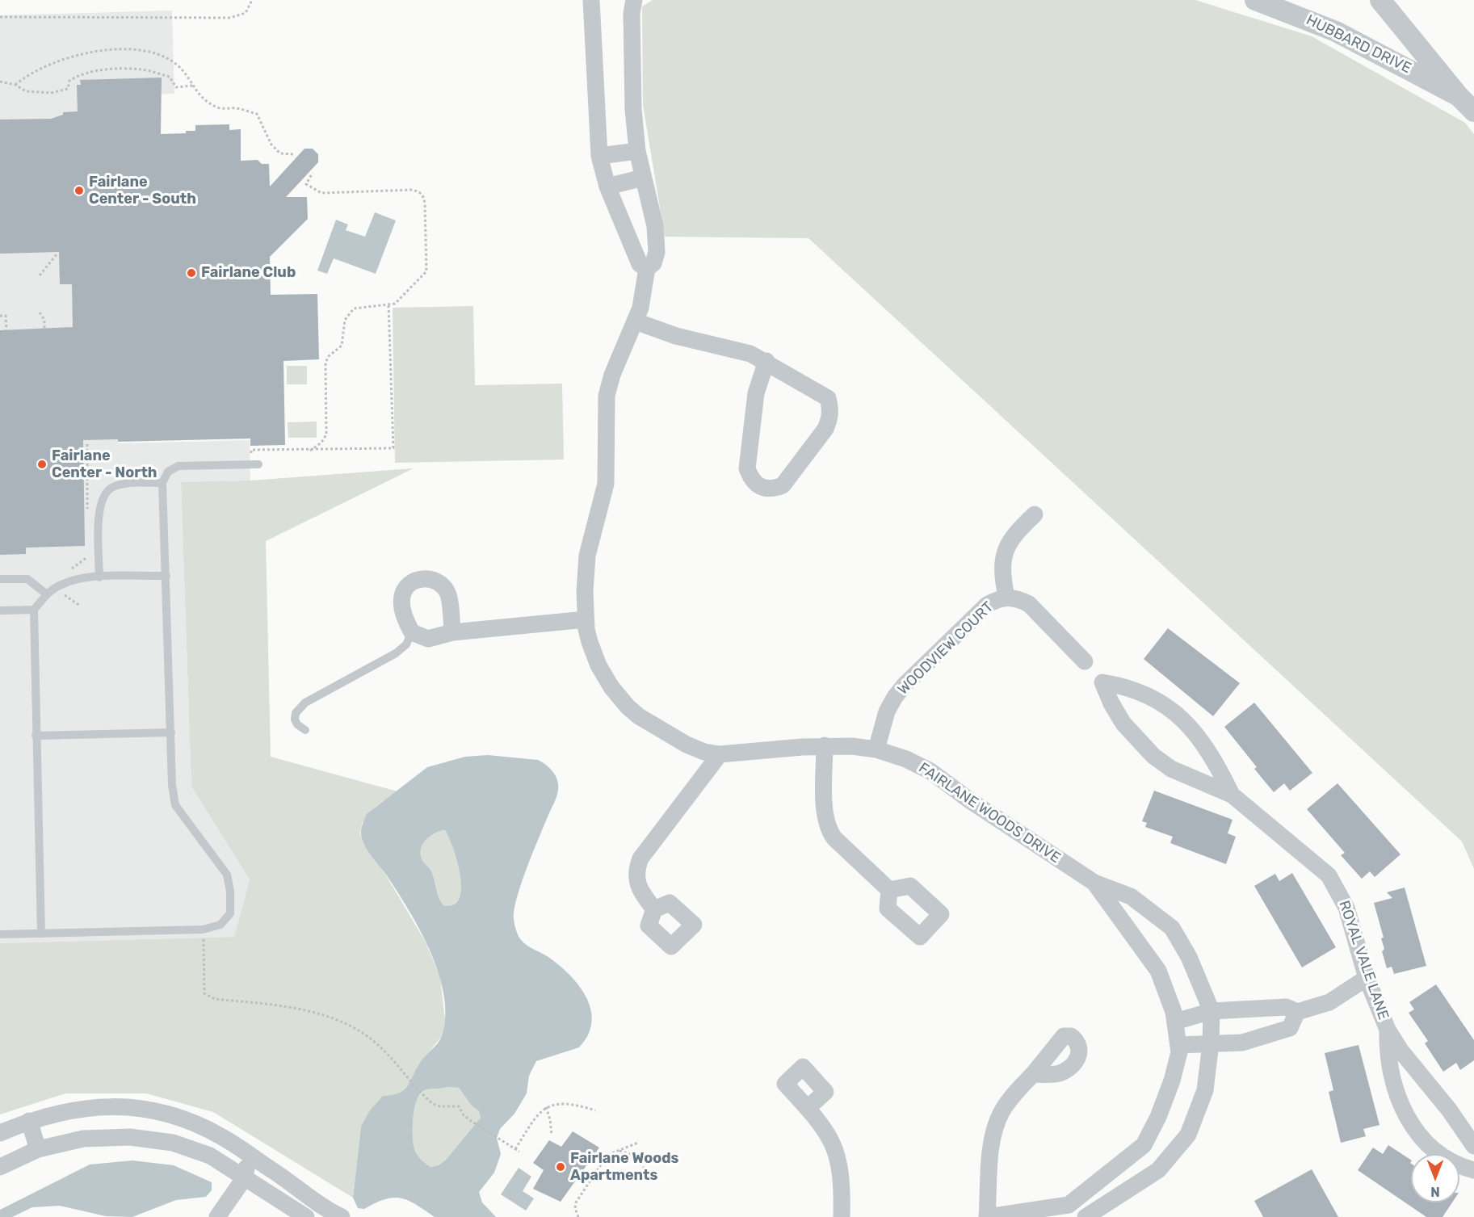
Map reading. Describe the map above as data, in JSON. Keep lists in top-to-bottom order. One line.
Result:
{"streets":{"street":["HUBBARD DRIVE","WOODVIEW COURT","FAIRLANE WOODS DRIVE","ROYAL VALE LANE"]},"crossings":[["WOODVIEW COURT","FAIRLANE WOODS DRIVE"]],"places":["Fairlane Center - South","Fairlane Club","Fairlane Center - North","Fairlane Woods Apartments"],"north":"bottom"}
